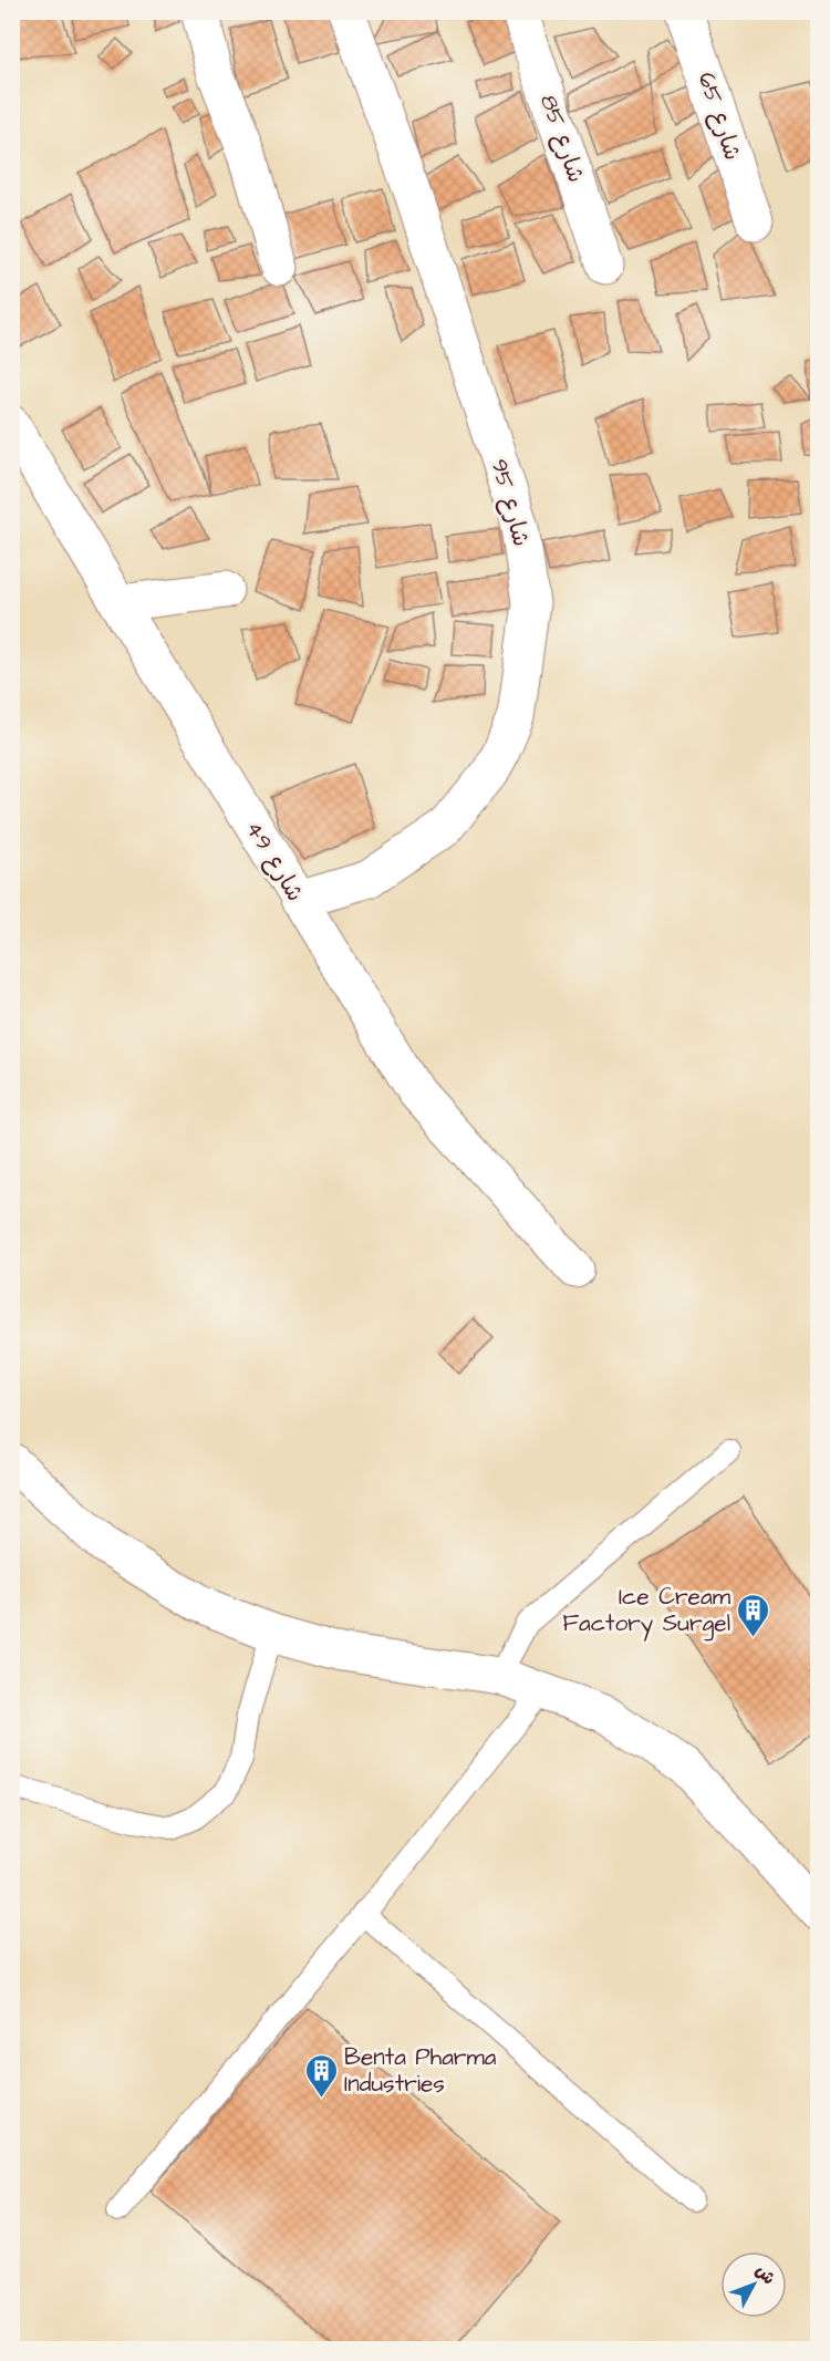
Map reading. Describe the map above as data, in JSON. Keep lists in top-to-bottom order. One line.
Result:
{"streets":{"street":["شارع 65","شارع 85","شارع 95","شارع 49"]},"crossings":[["شارع 95","شارع 49"]],"places":{"building":["Ice Cream Factory Surgel","Benta Pharma Industries"]},"north":"top right"}
